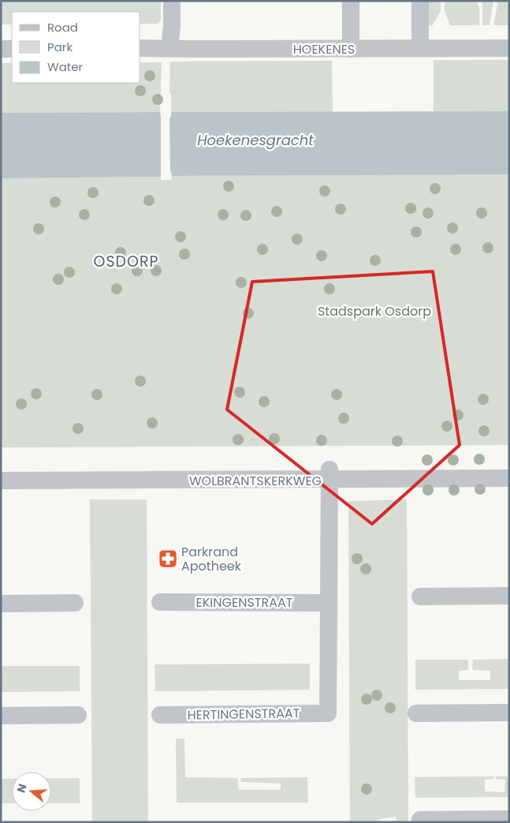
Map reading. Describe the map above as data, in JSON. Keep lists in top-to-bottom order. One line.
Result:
{"streets":{"street":["HOEKENES","WOLBRANTSKERKWEG","EKINGENSTRAAT","HERTINGENSTRAAT"]},"crossings":[["EKINGENSTRAAT","HERTINGENSTRAAT"]],"districts":["OSDORP"],"water":["Hoekenesgracht"],"parks":["Stadspark Osdorp"],"places":{"pharmacy":["Parkrand Apotheek"]},"legend":["Road","Park","Water"],"north":"left"}
